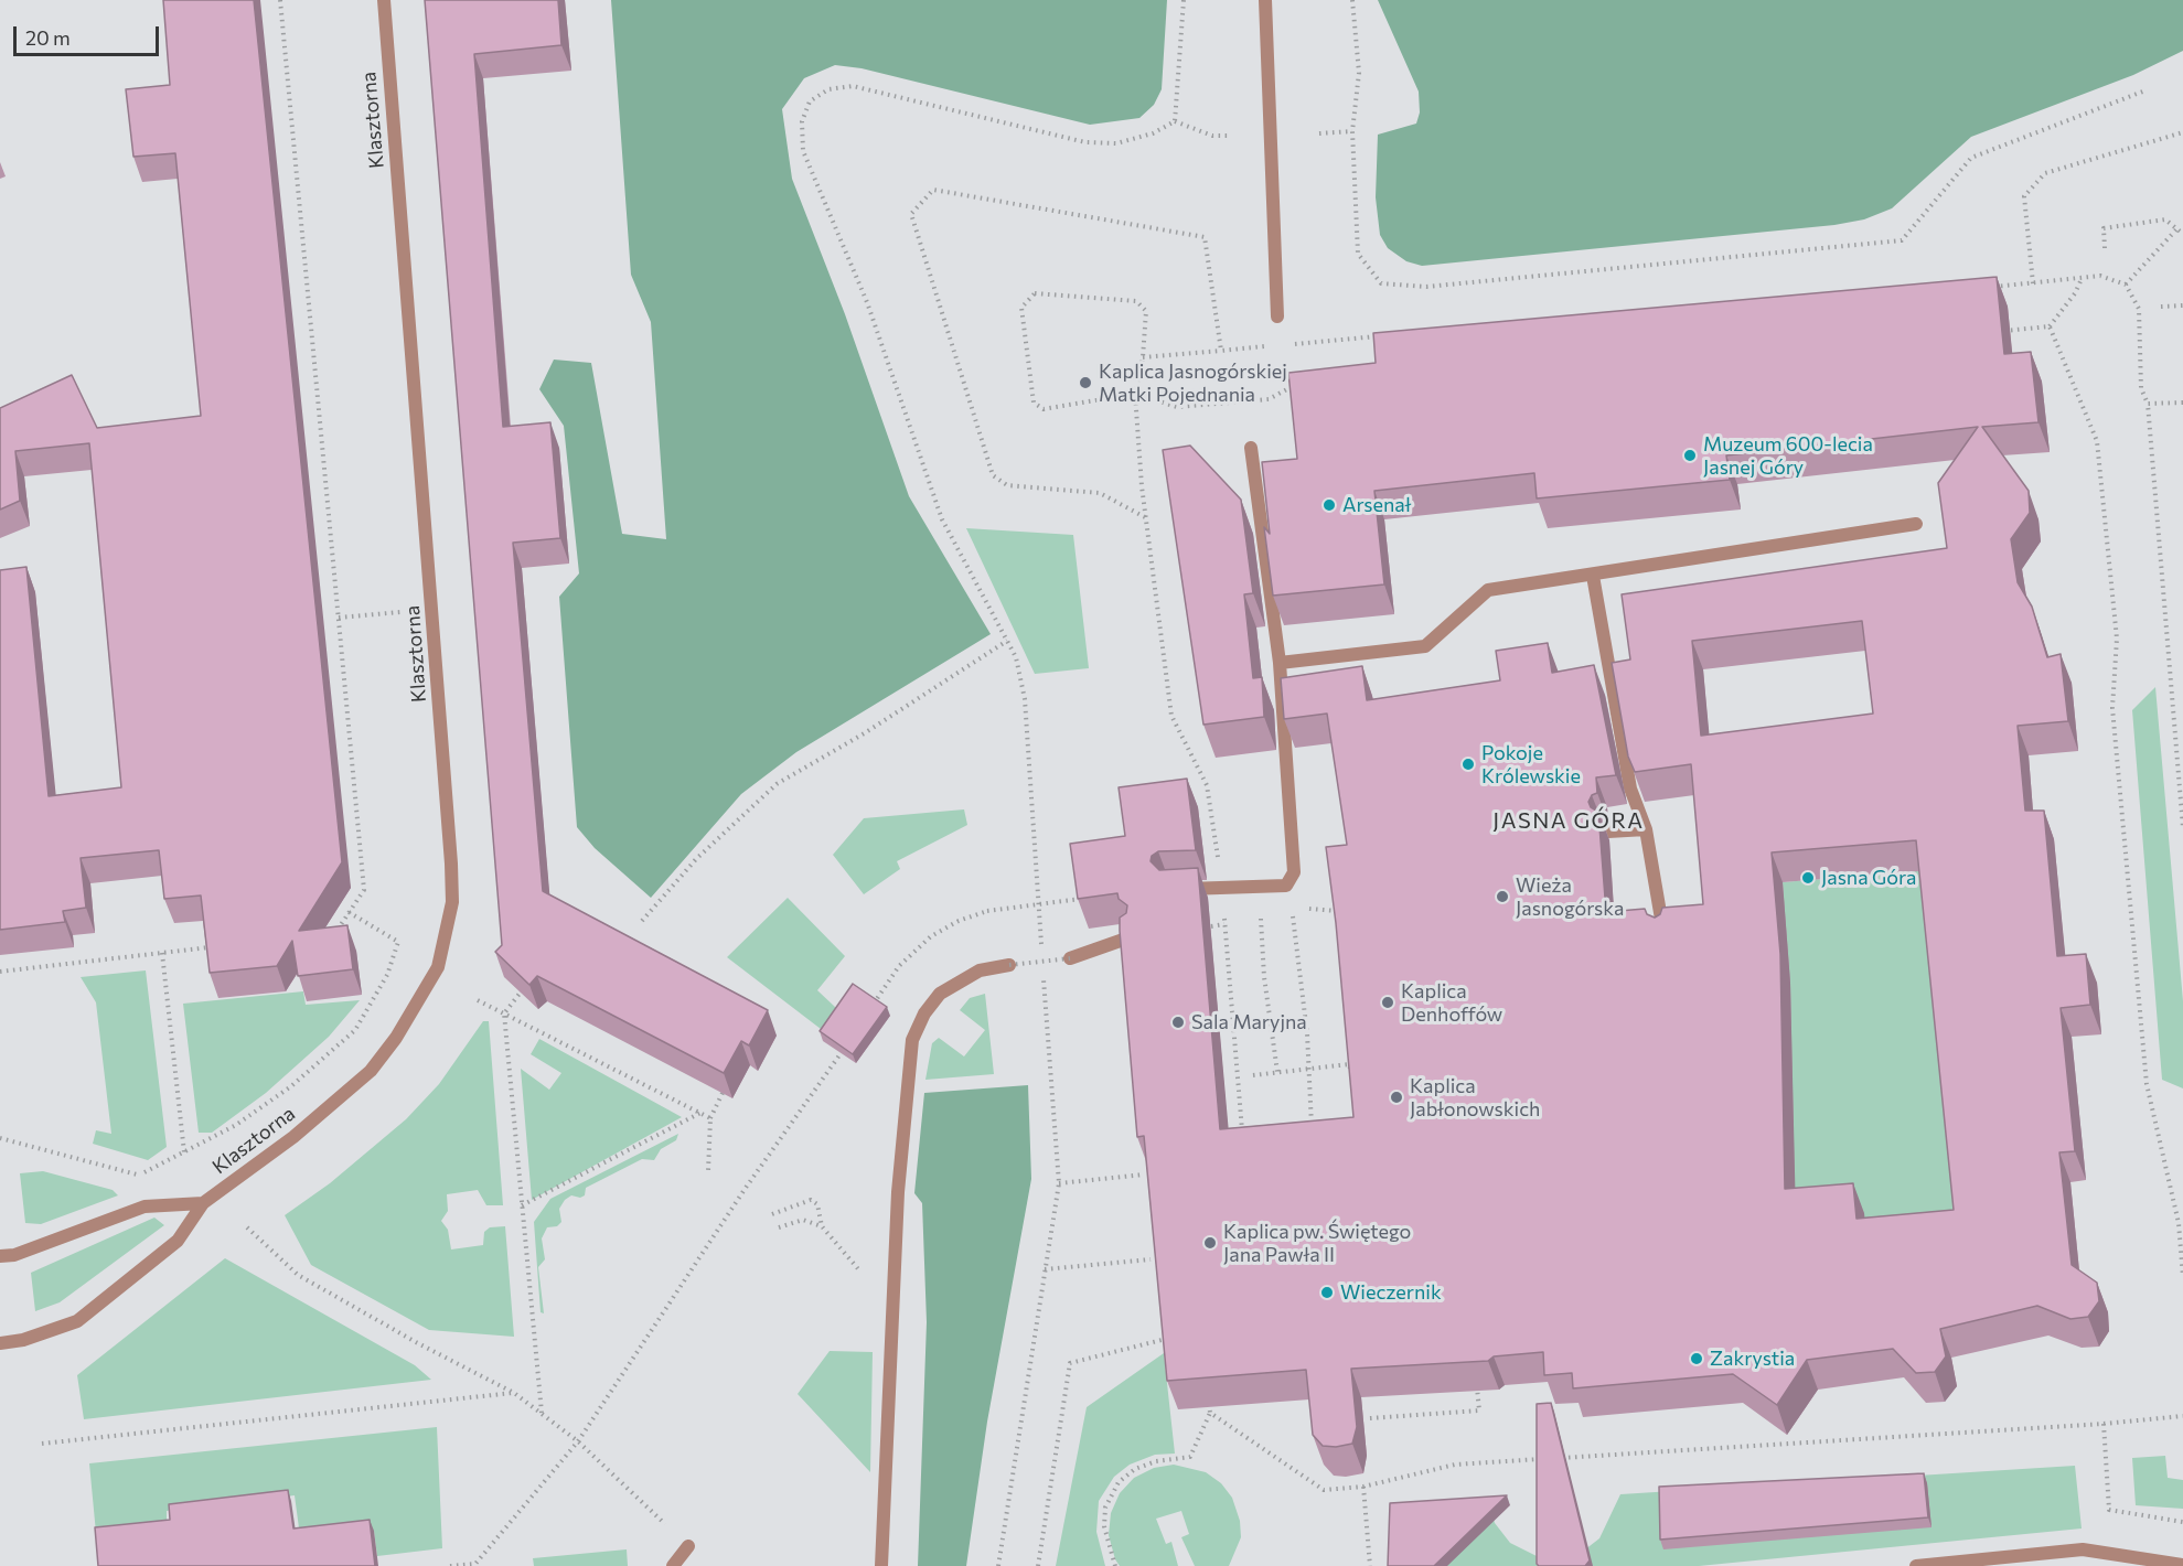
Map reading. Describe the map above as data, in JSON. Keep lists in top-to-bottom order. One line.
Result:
{"streets":{"street":["Klasztorna"]},"districts":["JASNA GÓRA"],"places":["Kaplica Jasnogórskiej Matki Pojednania","Muzeum 600-lecia Jasnej Góry","Arsenał","Pokoje Królewskie","Jasna Góra","Wieża Jasnogórska","Kaplica Denhoffów","Sala Maryjna","Kaplica Jabłonowskich","Kaplica pw. Świętego Jana Pawła II","Wieczernik","Zakrystia"],"scale_bar":"20 m"}
